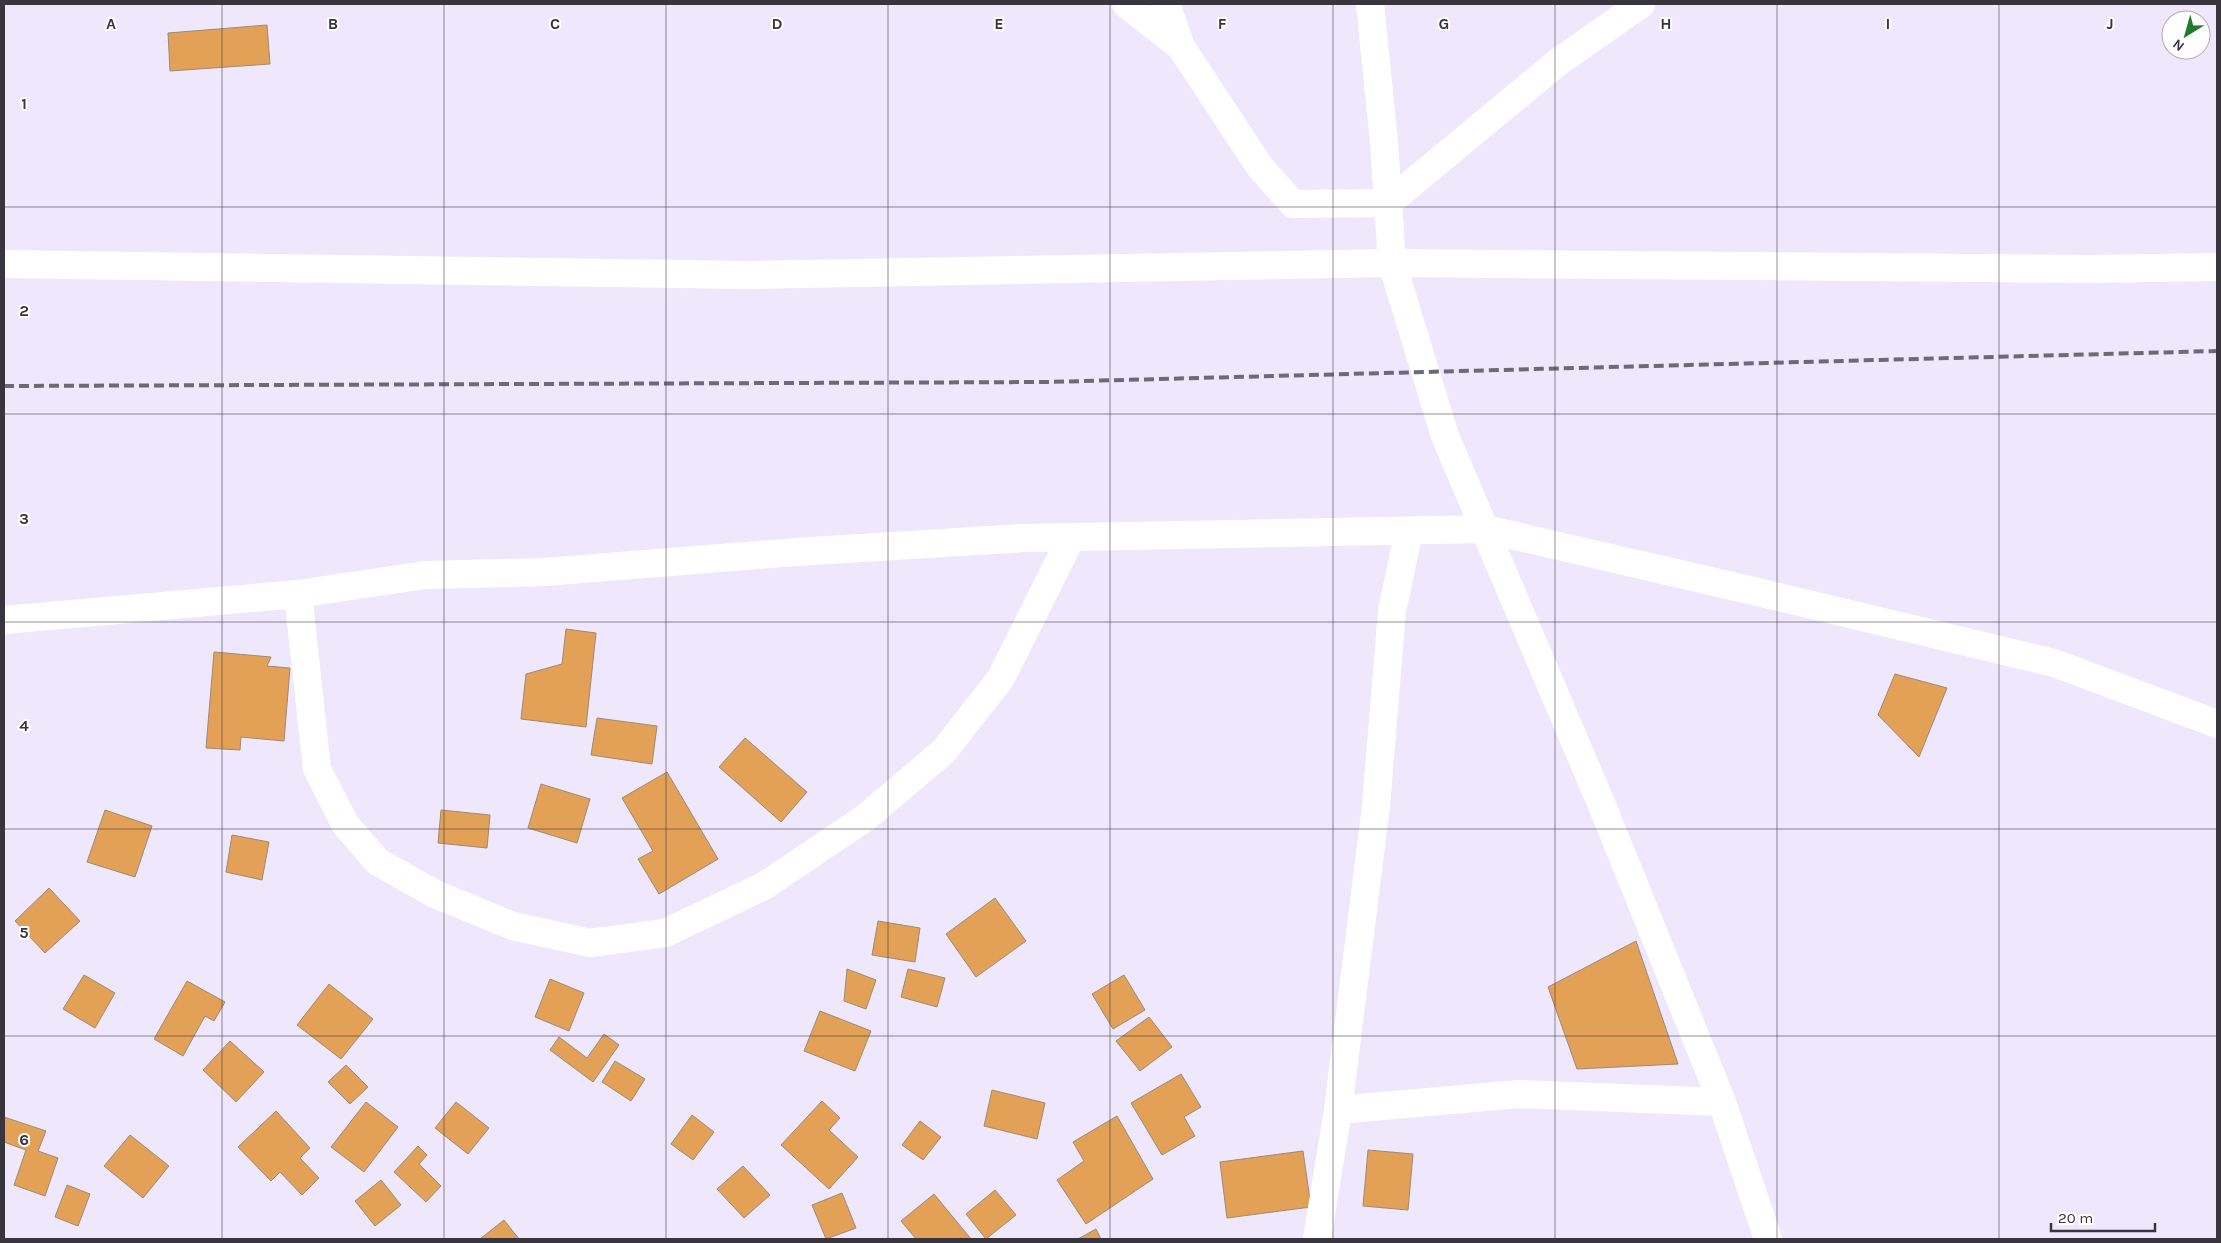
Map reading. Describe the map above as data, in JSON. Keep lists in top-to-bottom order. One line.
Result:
{"scale_bar":"20 m","north":"bottom left","grid":{"columns":["A","B","C","D","E","F","G","H","I","J"],"rows":["1","2","3","4","5","6"]}}
